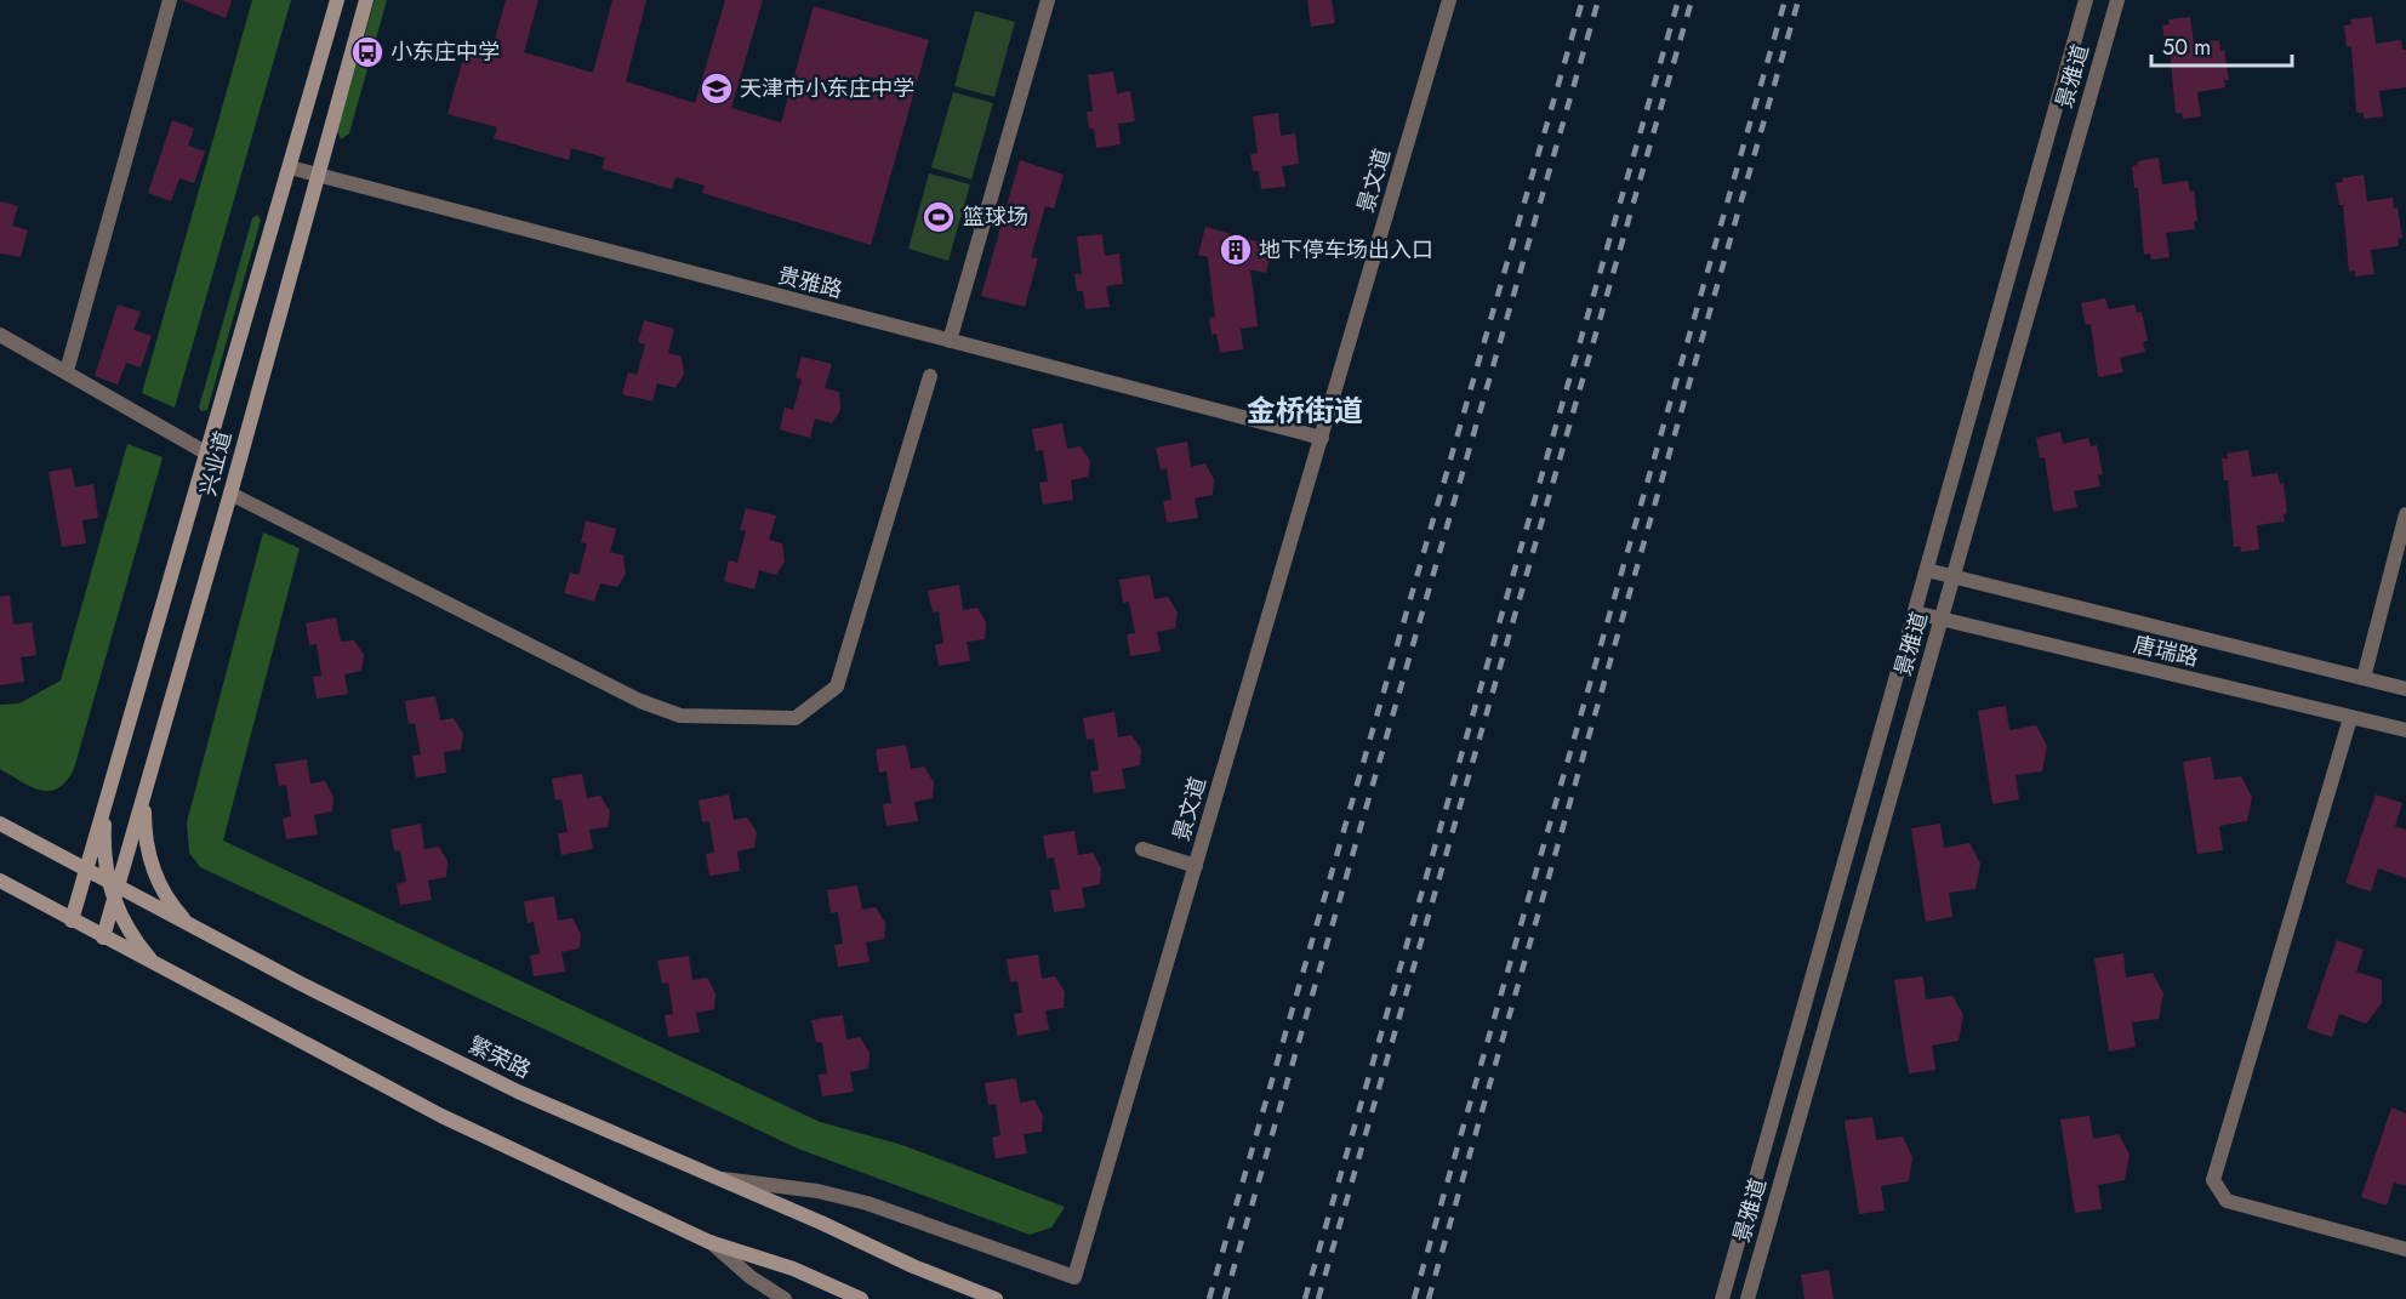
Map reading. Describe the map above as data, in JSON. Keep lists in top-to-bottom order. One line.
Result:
{"streets":{"main road":["兴业道","繁荣路"],"street":["景雅道","景文道","贵雅路","唐瑞路"]},"crossings":[["景雅道","唐瑞路"],["景文道","贵雅路"],["景文道","繁荣路"],["贵雅路","兴业道"],["兴业道","繁荣路"]],"districts":["金桥街道"],"places":{"bus stop":["小东庄中学"],"school or university":["天津市小东庄中学"],"sports":["篮球场"],"building":["地下停车场出入口"]},"scale_bar":"50 m"}
